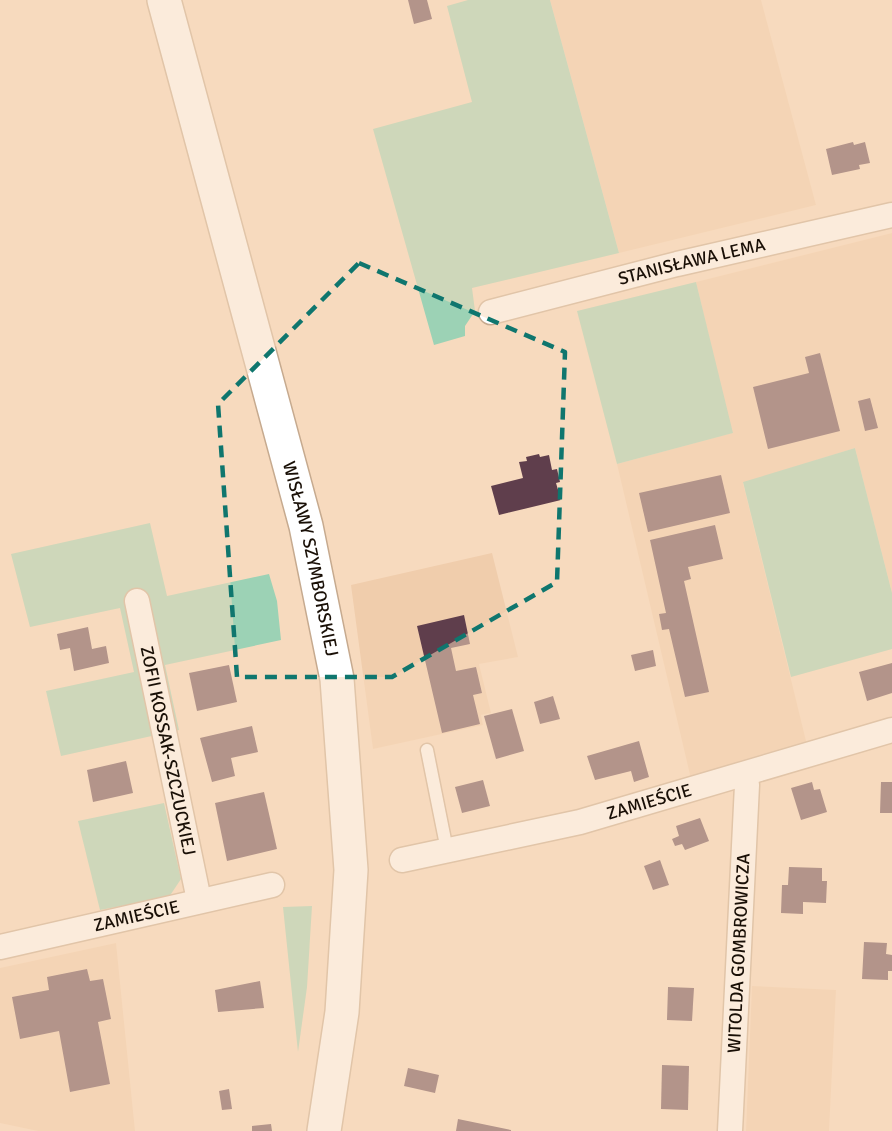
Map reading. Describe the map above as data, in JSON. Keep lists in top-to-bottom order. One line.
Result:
{"streets":{"main road":["WISŁAWY SZYMBORSKIEJ"],"street":["STANISŁAWA LEMA","ZOFII KOSSAK-SZCZUCKIEJ","ZAMIEŚCIE","WITOLDA GOMBROWICZA"]},"crossings":[["ZOFII KOSSAK-SZCZUCKIEJ","ZAMIEŚCIE"],["ZAMIEŚCIE","WITOLDA GOMBROWICZA"]]}
